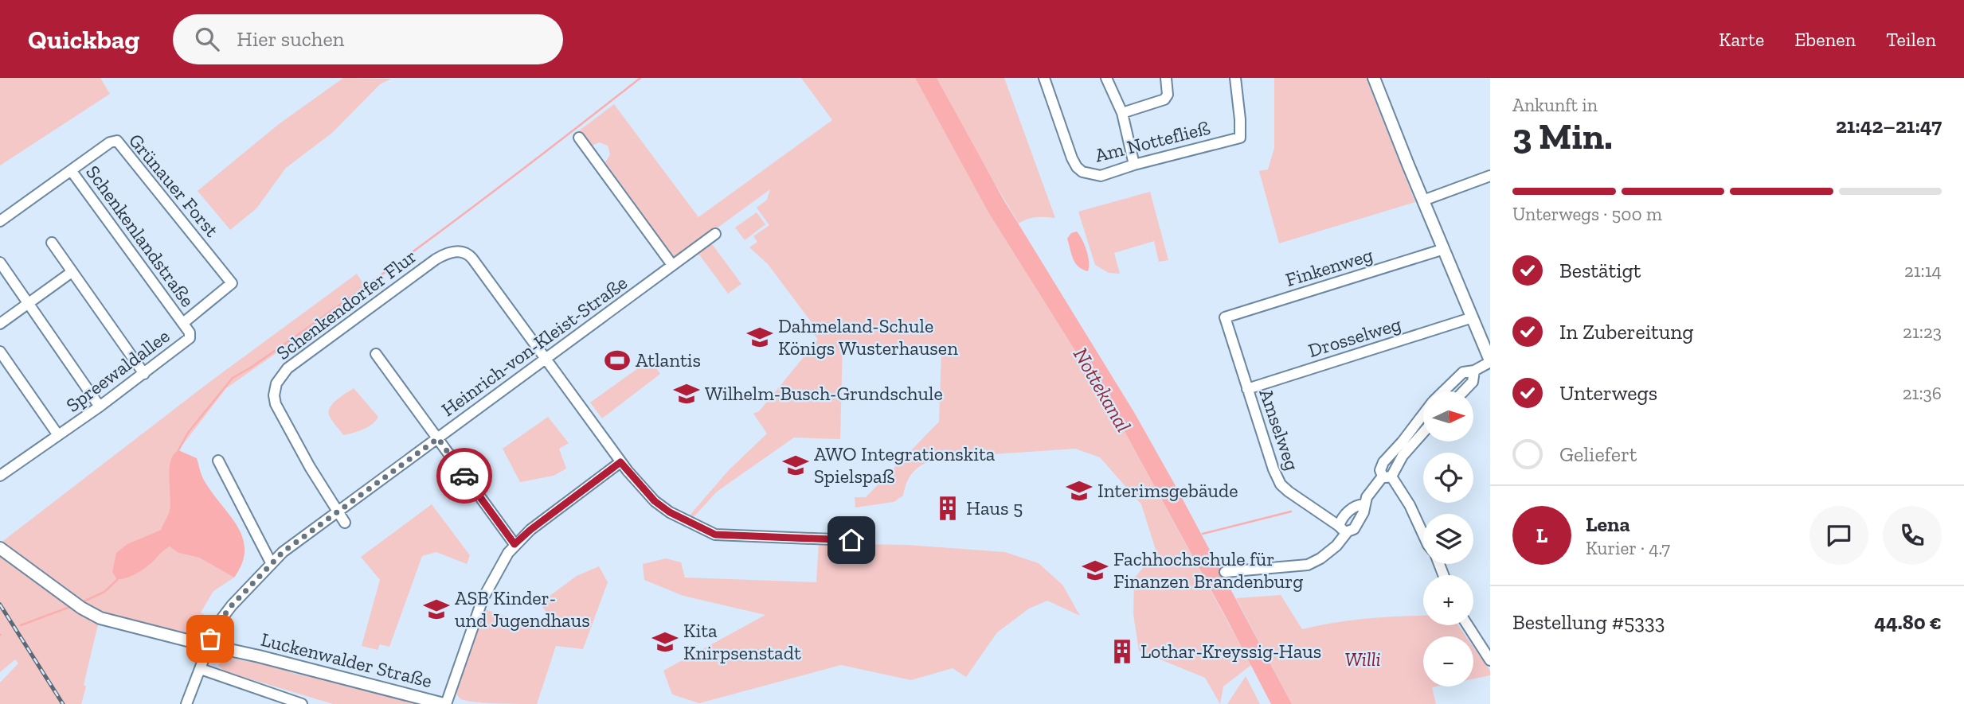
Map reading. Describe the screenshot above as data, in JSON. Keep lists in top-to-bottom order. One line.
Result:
{"streets":{"main road":["Luckenwalder Straße"],"street":["Am Nottefließ","Grünauer Forst","Schenkenlandstraße","Finkenweg","Schenkendorfer Flur","Drosselweg","Heinrich-von-Kleist-Straße","Spreewaldallee","Amselweg"]},"crossings":[["Grünauer Forst","Schenkenlandstraße"],["Grünauer Forst","Spreewaldallee"],["Schenkenlandstraße","Spreewaldallee"],["Finkenweg","Amselweg"],["Schenkendorfer Flur","Heinrich-von-Kleist-Straße"],["Drosselweg","Amselweg"],["Heinrich-von-Kleist-Straße","Luckenwalder Straße"]],"water":["Nottekanal"],"parks":["Willi"],"places":{"school or university":["Dahmeland-Schule Königs Wusterhausen","Wilhelm-Busch-Grundschule","AWO Integrationskita Spielspaß","Interimsgebäude","Fachhochschule für Finanzen Brandenburg","ASB Kinder- und Jugendhaus","Kita Knirpsenstadt"],"sports":["Atlantis"],"building":["Haus 5","Lothar-Kreyssig-Haus"]},"north":"right","page":{"header":"Quickbag","search":"Hier suchen","nav":["Karte","Ebenen","Teilen"],"heading":["3 Min.","Ankunft in","21:42–21:47"],"panel":["Lena","Kurier · 4.7","Bestellung #5333","44.80 €"],"bar":"Unterwegs · 500 m","list":[["Bestätigt","21:14"],["In Zubereitung","21:23"],["Unterwegs","21:36"],"Geliefert"],"map_buttons":["+","−"],"round":"L"}}
